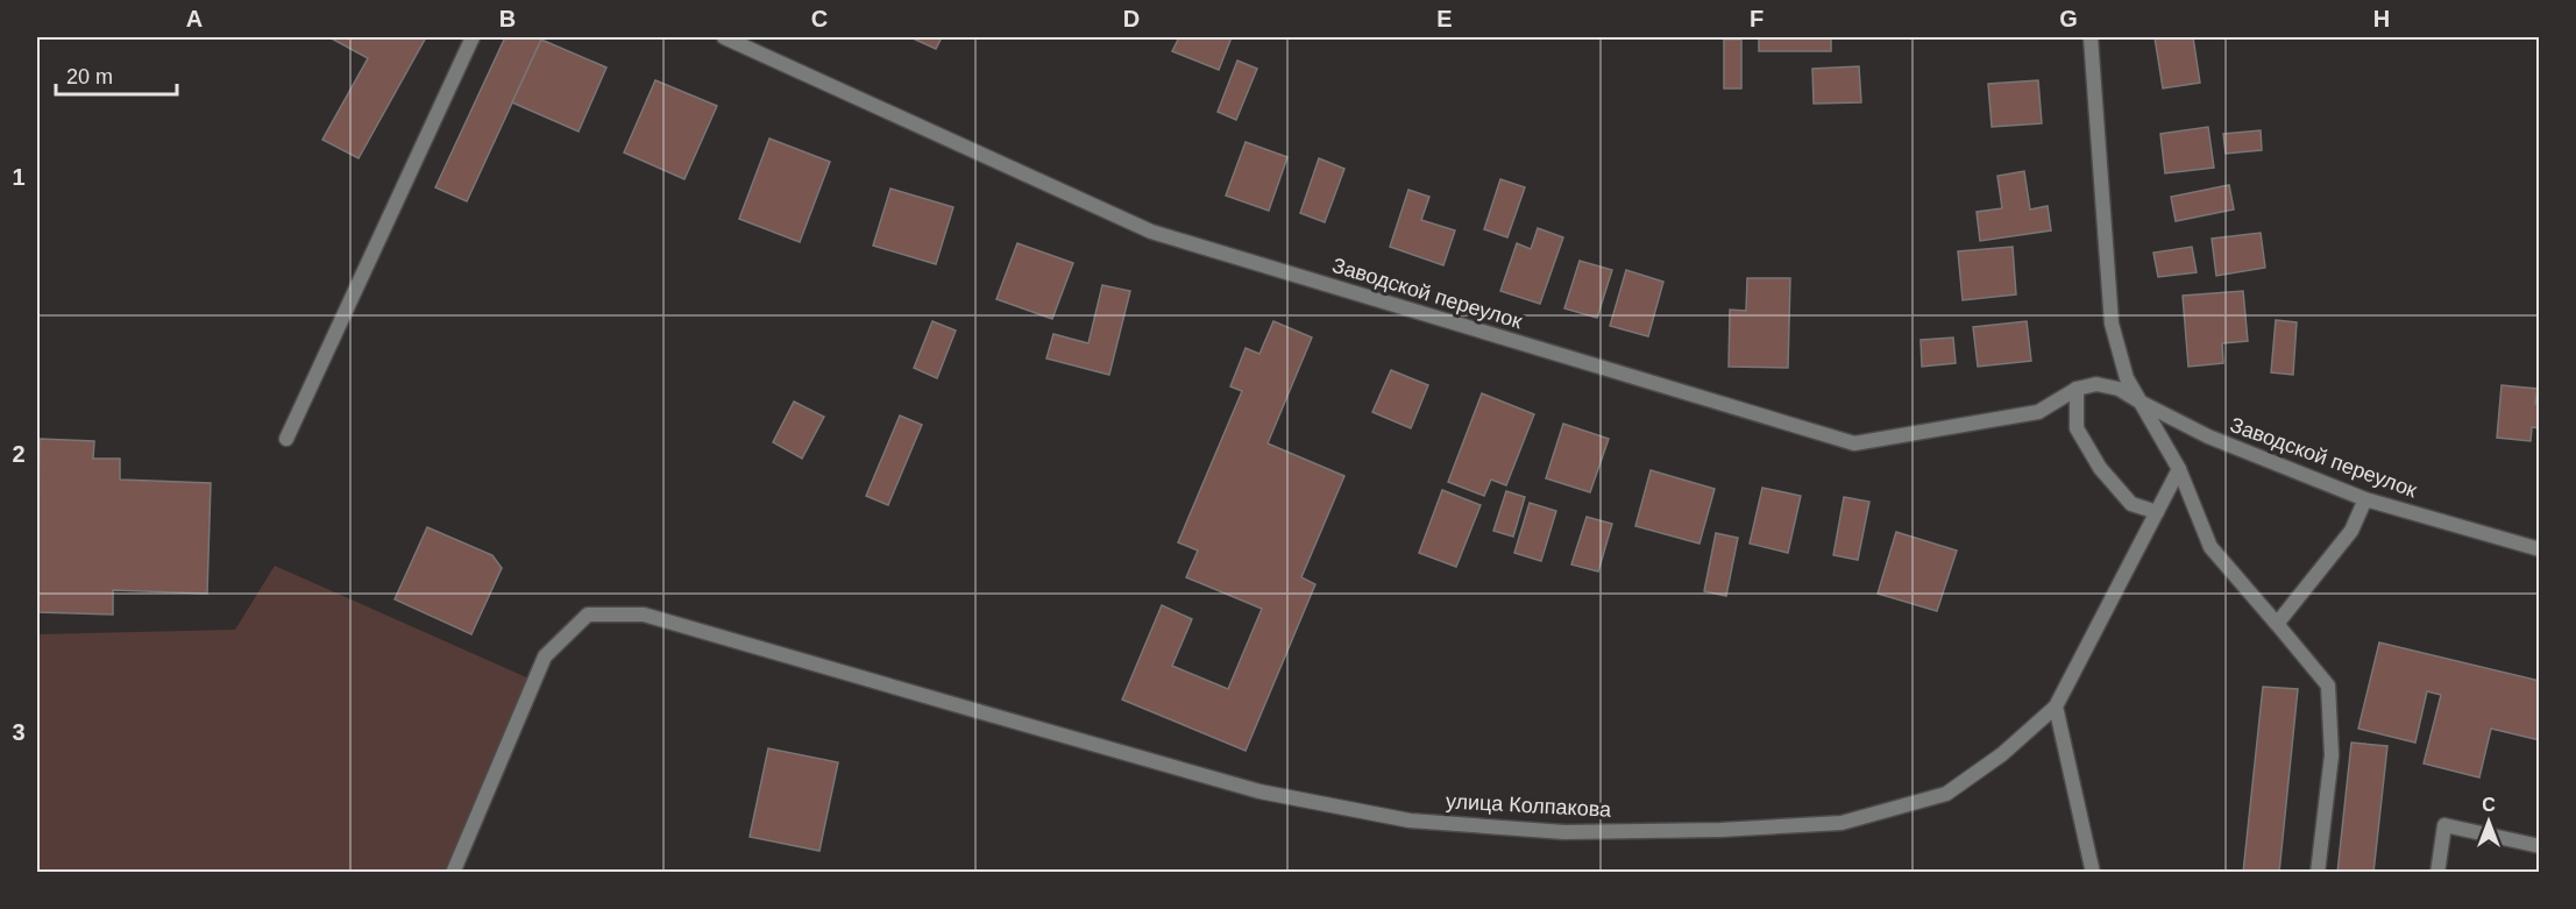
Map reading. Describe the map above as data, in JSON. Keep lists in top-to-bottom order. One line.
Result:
{"streets":{"street":["Заводской переулок","улица Колпакова"]},"scale_bar":"20 m","north":"top","grid":{"columns":["A","B","C","D","E","F","G","H"],"rows":["1","2","3"]}}
